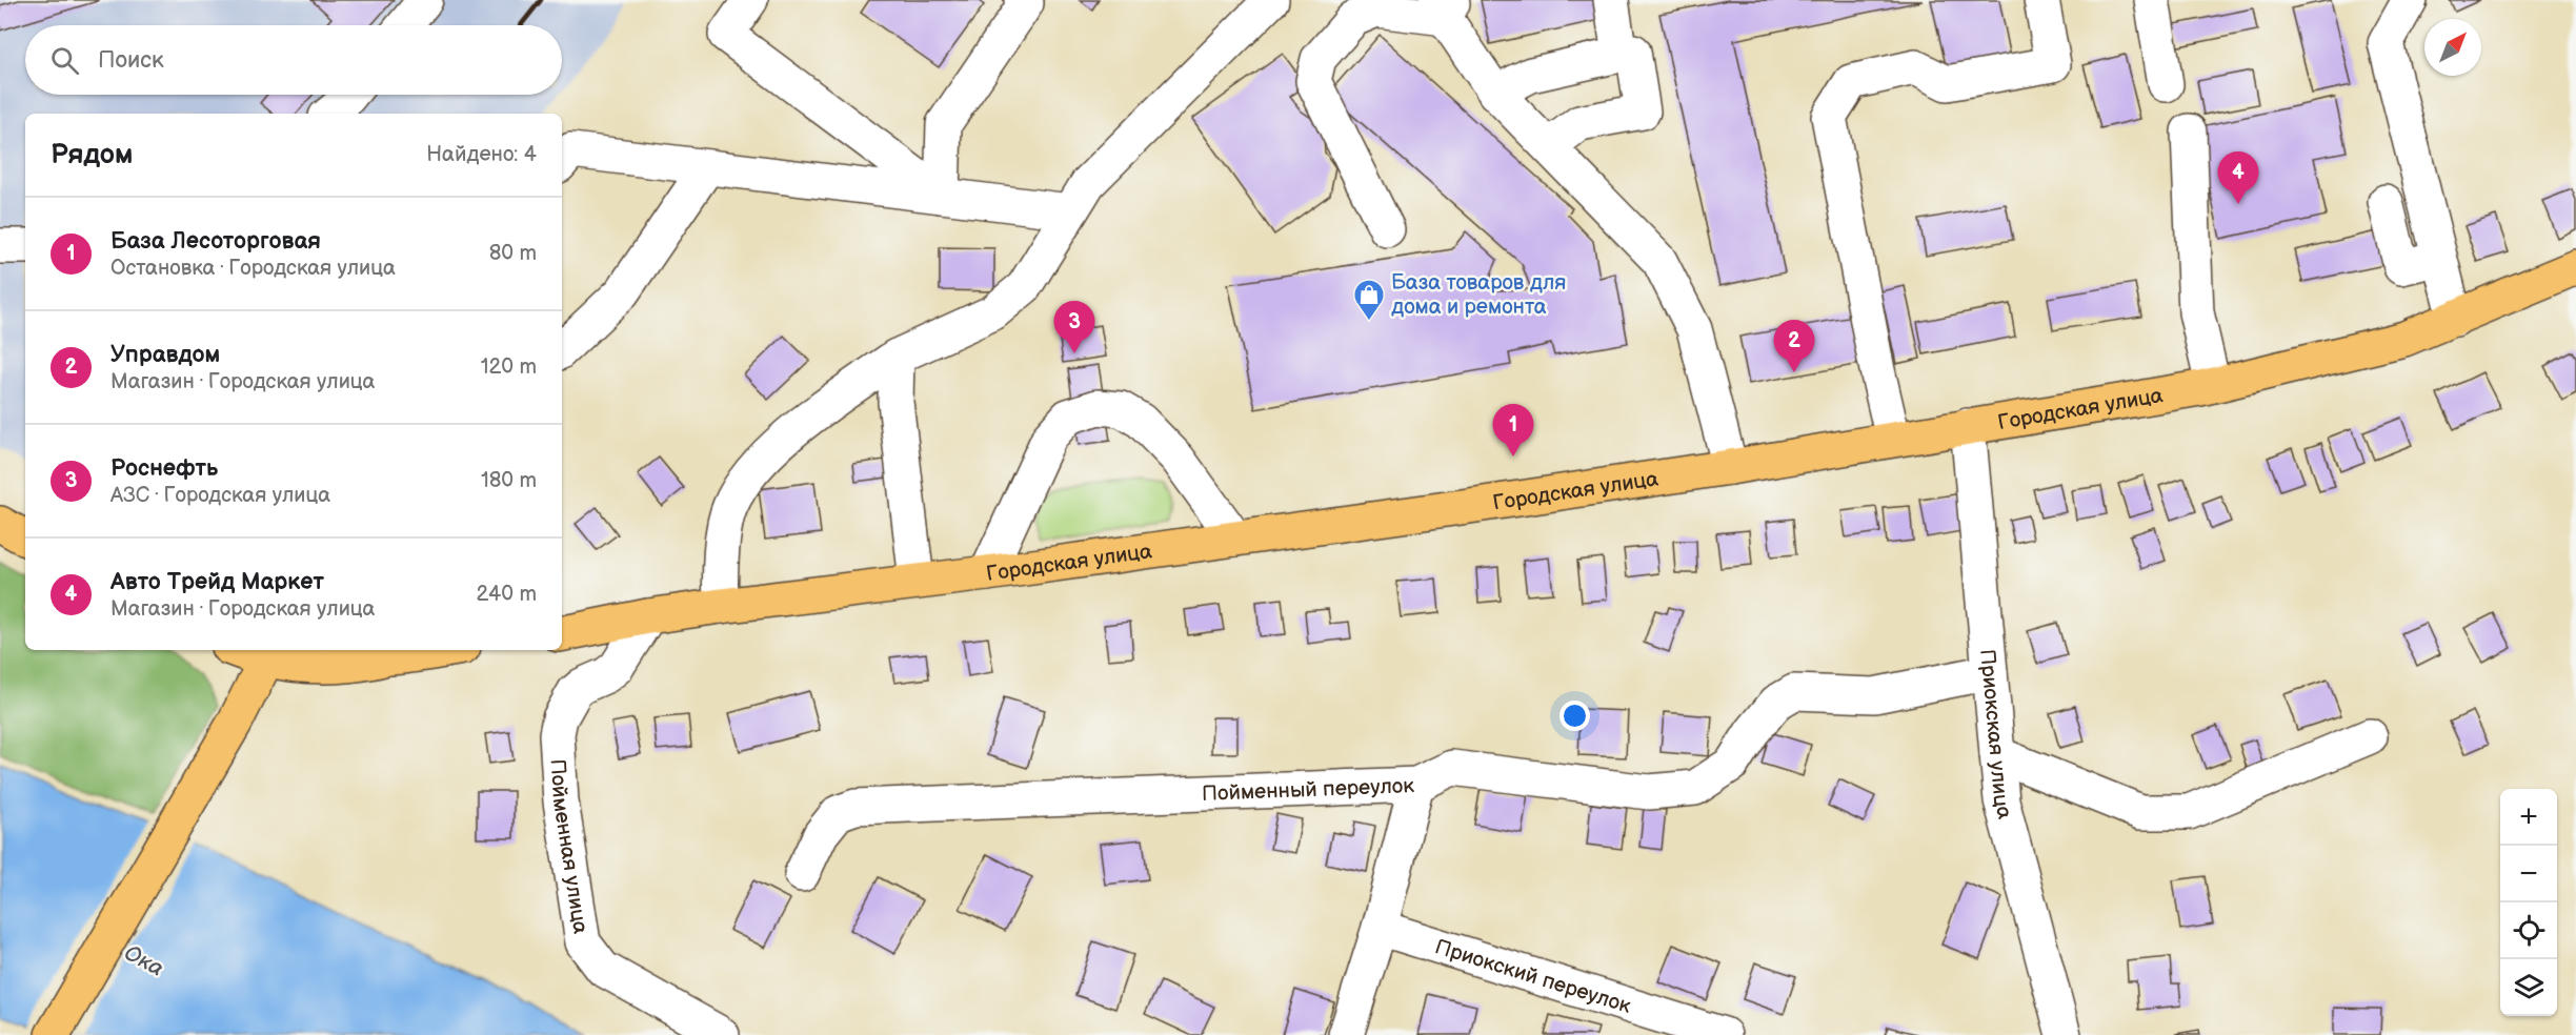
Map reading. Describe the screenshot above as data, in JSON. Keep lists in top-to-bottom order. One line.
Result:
{"streets":{"main road":["Городская улица"],"street":["Приокская улица","Пойменный переулок","Пойменная улица","Приокский переулок"]},"crossings":[["Городская улица","Приокская улица"],["Городская улица","Пойменная улица"],["Приокская улица","Пойменный переулок"]],"water":["Ока"],"places":{"shop":["База товаров для дома и ремонта"]},"north":"top right","page":{"search":"Поиск","heading":["Рядом","Найдено: 4"],"pins":["4","3","2","1"],"list":[{"mark":"1","name":"База Лесоторговая","note":"Остановка · Городская улица","value":"80 m"},{"mark":"2","name":"Управдом","note":"Магазин · Городская улица","value":"120 m"},{"mark":"3","name":"Роснефть","note":"АЗС · Городская улица","value":"180 m"},{"mark":"4","name":"Авто Трейд Маркет","note":"Магазин · Городская улица","value":"240 m"}],"map_buttons":["+","−"]}}
